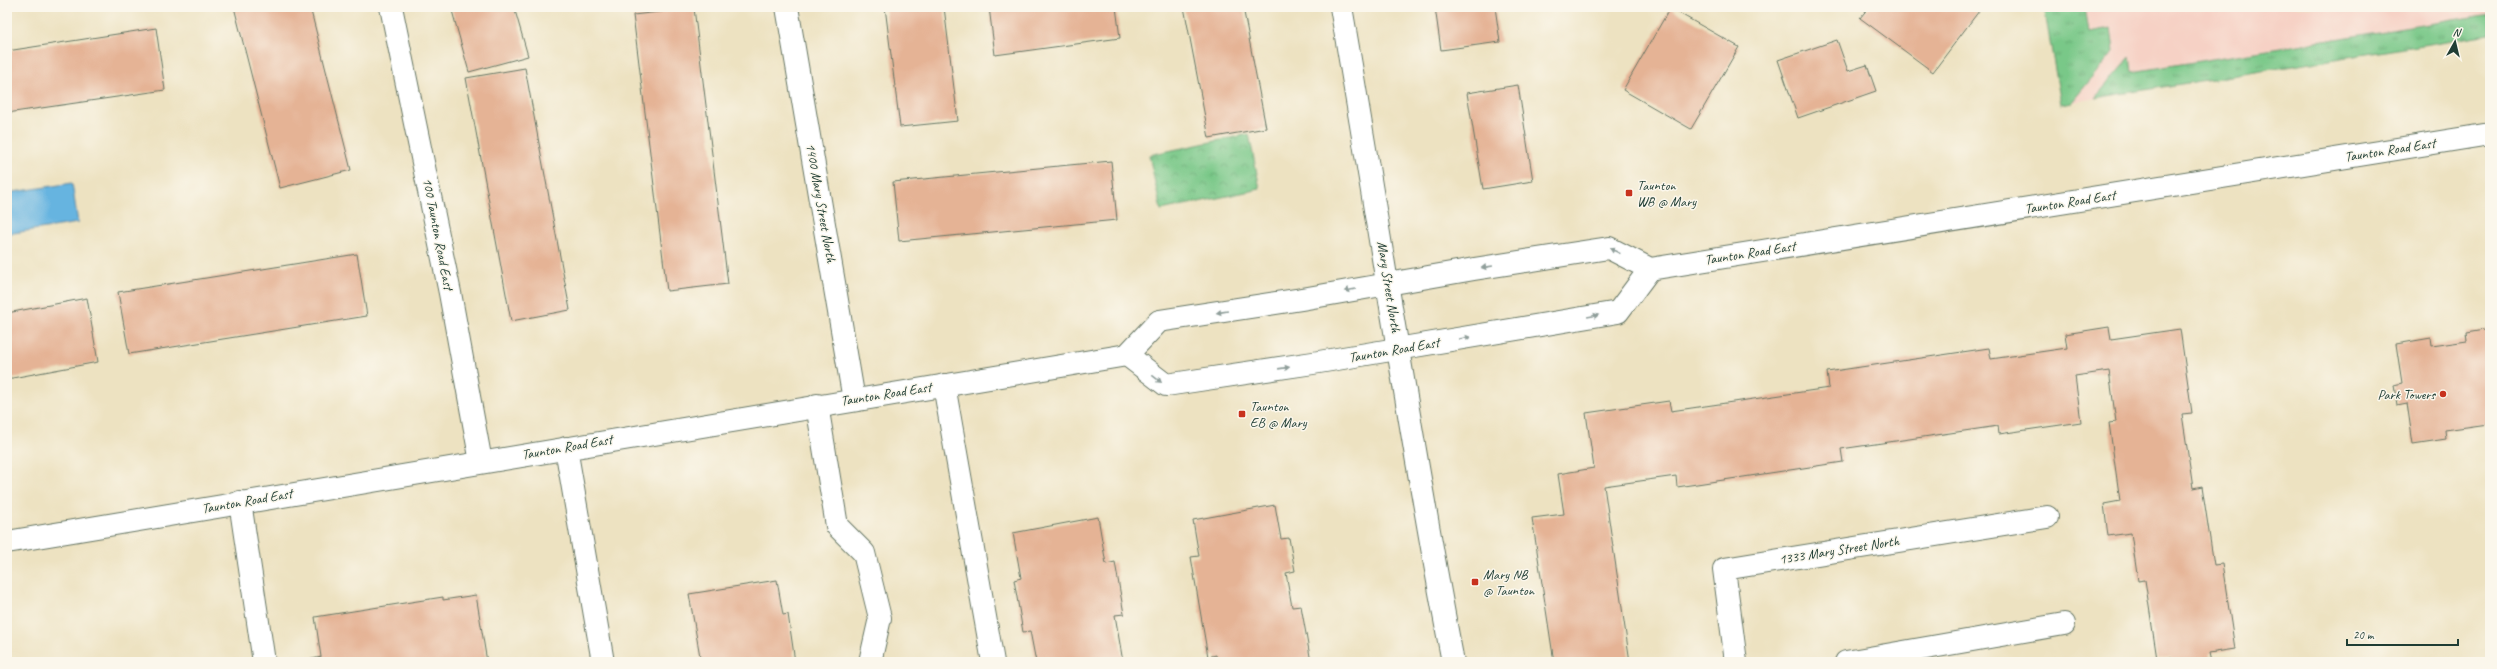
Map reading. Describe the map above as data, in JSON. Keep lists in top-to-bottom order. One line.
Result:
{"streets":{"main road":["Taunton Road East","1400 Mary Street North","100 Taunton Road East","Mary Street North","1333 Mary Street North"]},"crossings":[["Taunton Road East","1400 Mary Street North"],["Taunton Road East","100 Taunton Road East"],["Taunton Road East","Mary Street North"]],"places":{"transit":["Taunton WB @ Mary","Taunton EB @ Mary","Mary NB @ Taunton"],"other":["Park Towers"]},"scale_bar":"20 m","north":"top"}
